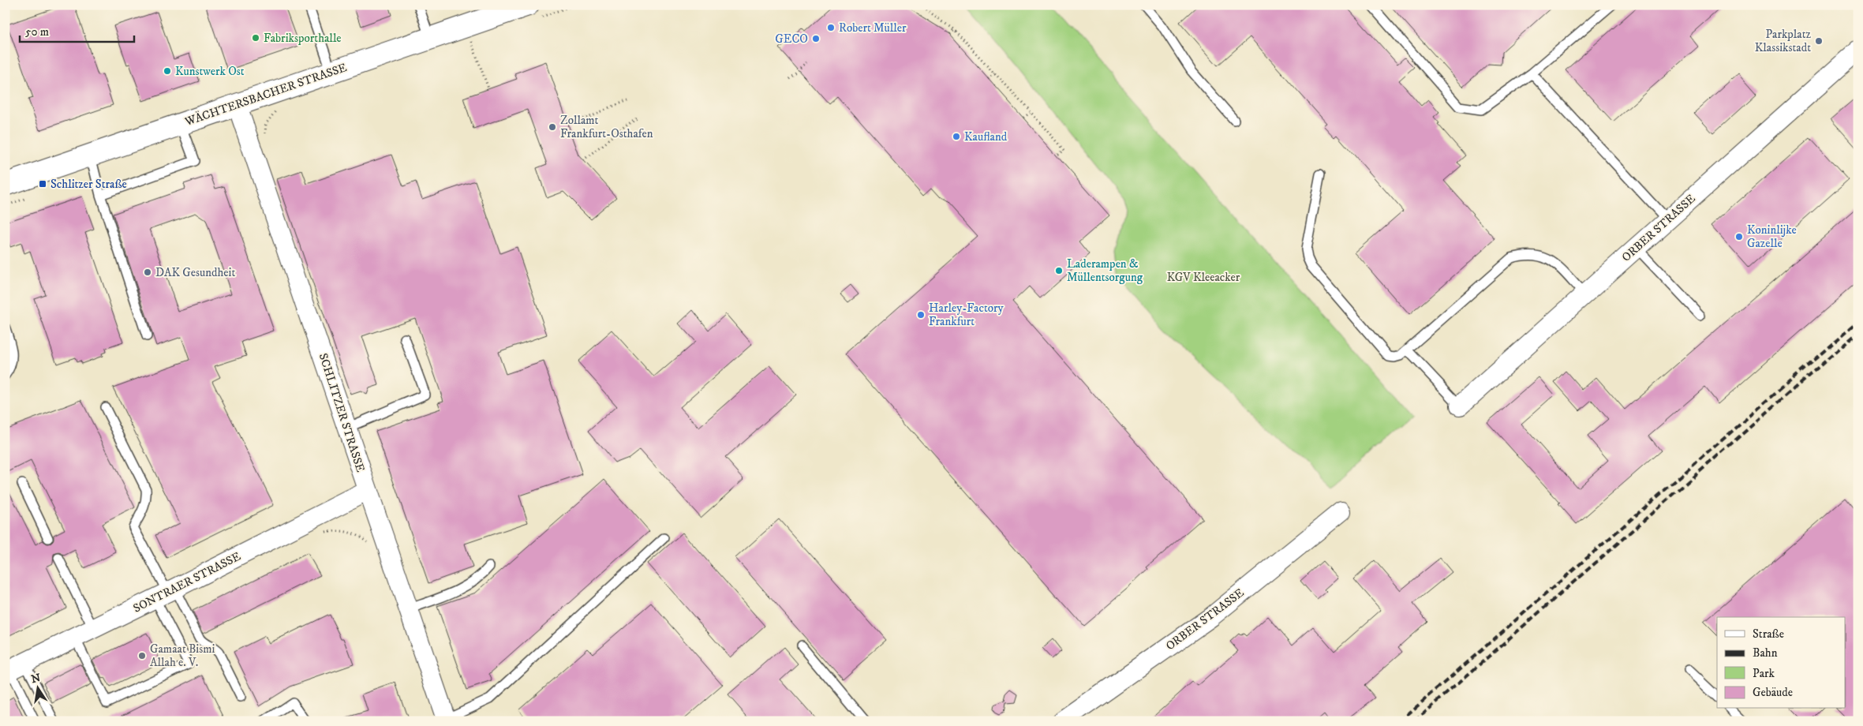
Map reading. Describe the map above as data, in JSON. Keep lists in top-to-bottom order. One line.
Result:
{"streets":{"street":["WÄCHTERSBACHER STRASSE","ORBER STRASSE","SCHLITZER STRASSE","SONTRAER STRASSE"]},"crossings":[["WÄCHTERSBACHER STRASSE","SCHLITZER STRASSE"],["SCHLITZER STRASSE","SONTRAER STRASSE"]],"parks":["KGV Kleeacker"],"places":{"other":["Robert Müller","Fabriksporthalle","GECO","Parkplatz Klassikstadt","Kunstwerk Ost","Zollamt Frankfurt-Osthafen","Kaufland","Koninlijke Gazelle","Laderampen & Müllentsorgung","DAK Gesundheit","Harley-Factory Frankfurt","Gamaat Bismi Allah e. V."],"transit":["Schlitzer Straße"]},"legend":["Straße","Bahn","Park","Gebäude"],"scale_bar":"50 m","north":"top"}
